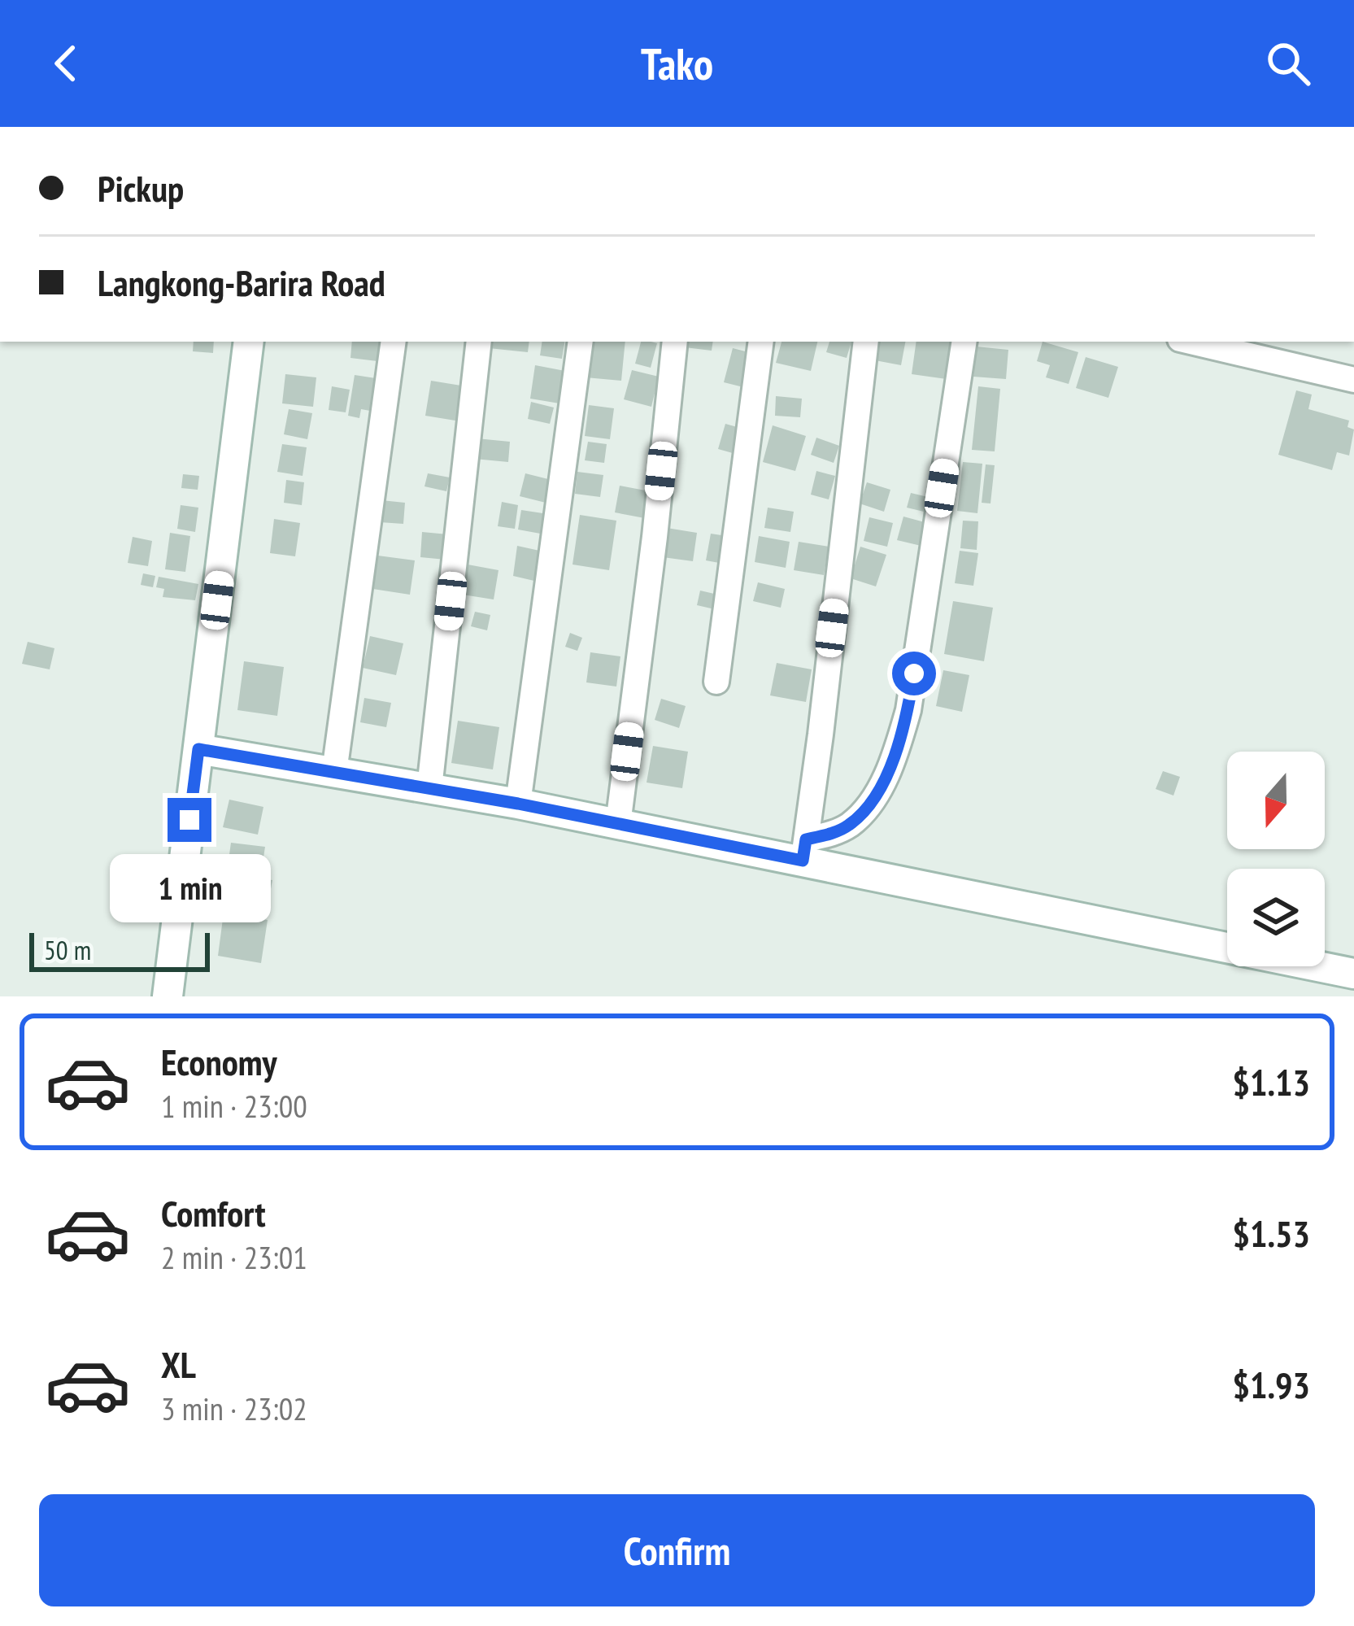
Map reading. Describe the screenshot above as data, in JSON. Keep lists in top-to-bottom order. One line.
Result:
{"scale_bar":"50 m","north":"bottom","page":{"header":"Tako","banner":["Pickup","Langkong-Barira Road"],"bubble":"1 min","scale":"50 m","list":[{"name":"Economy","note":"1 min · 23:00","value":"$1.13"},{"name":"Comfort","note":"2 min · 23:01","value":"$1.53"},{"name":"XL","note":"3 min · 23:02","value":"$1.93"}],"buttons":"Confirm"}}
